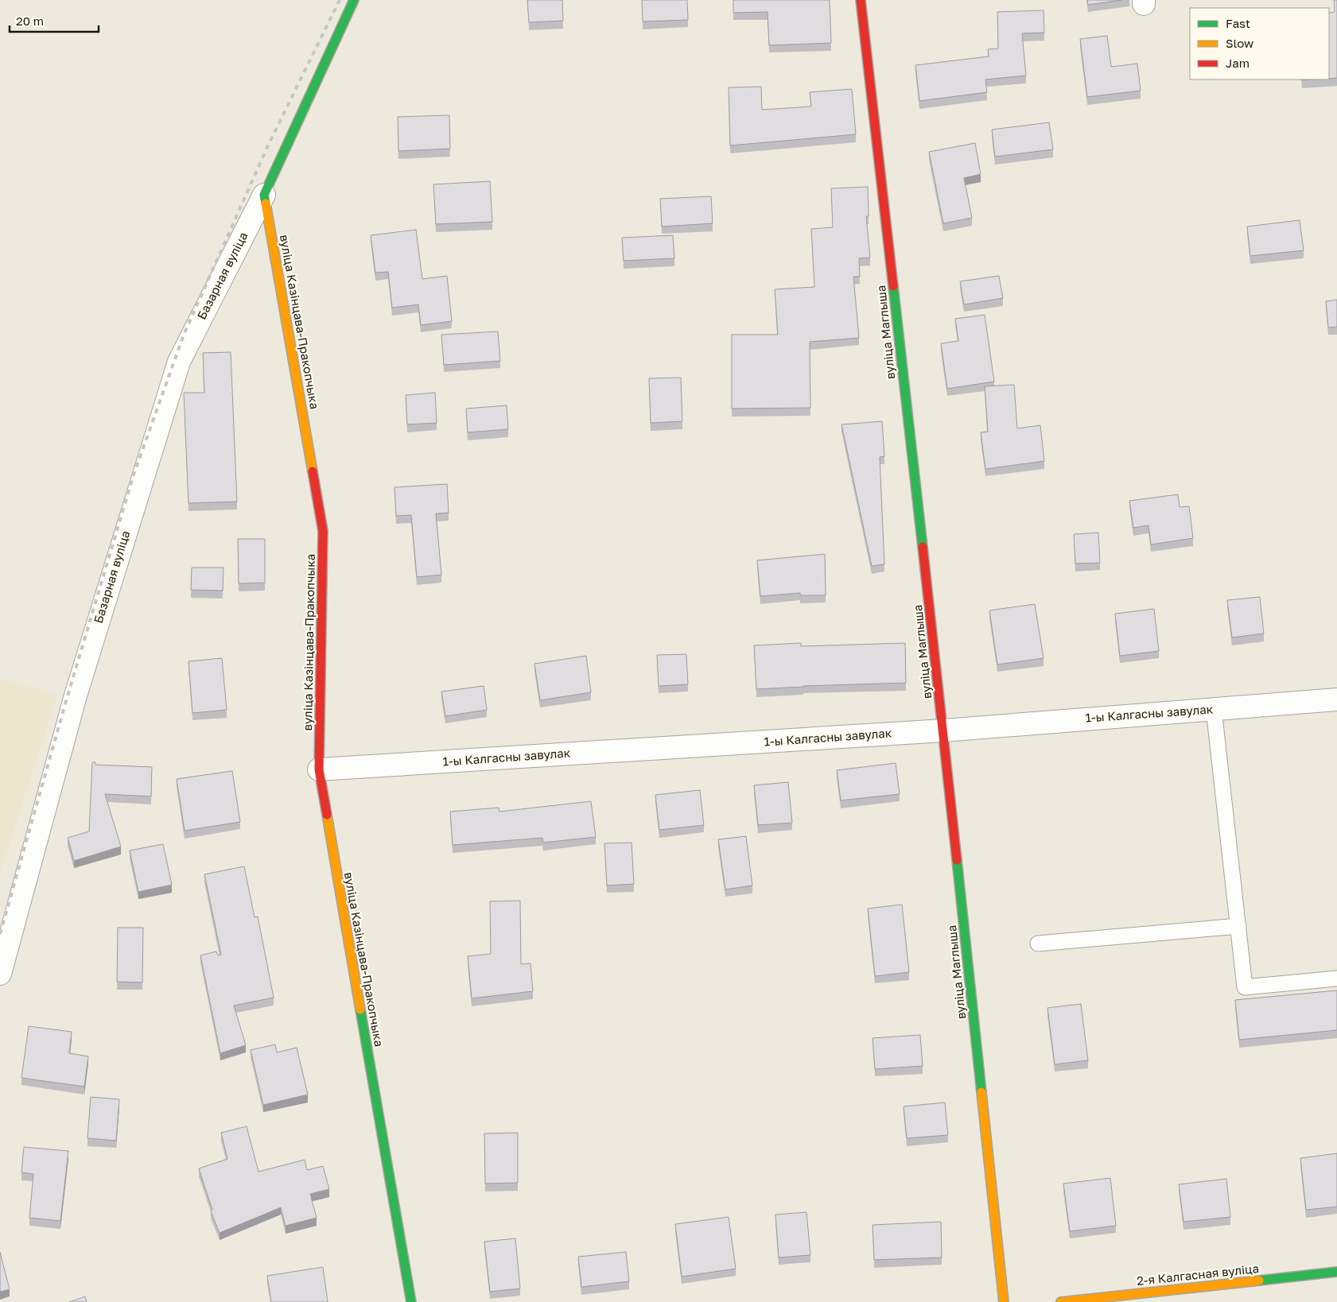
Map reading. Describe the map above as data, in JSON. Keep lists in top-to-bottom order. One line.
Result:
{"streets":{"street":["Базарная вуліца","вуліца Казінцава-Пракопчыка","вуліца Маглыша","1-ы Калгасны завулак","2-я Калгасная вуліца"]},"crossings":[["Базарная вуліца","вуліца Казінцава-Пракопчыка"],["вуліца Казінцава-Пракопчыка","1-ы Калгасны завулак"],["вуліца Маглыша","1-ы Калгасны завулак"]],"legend":["Fast","Slow","Jam"],"scale_bar":"20 m"}
